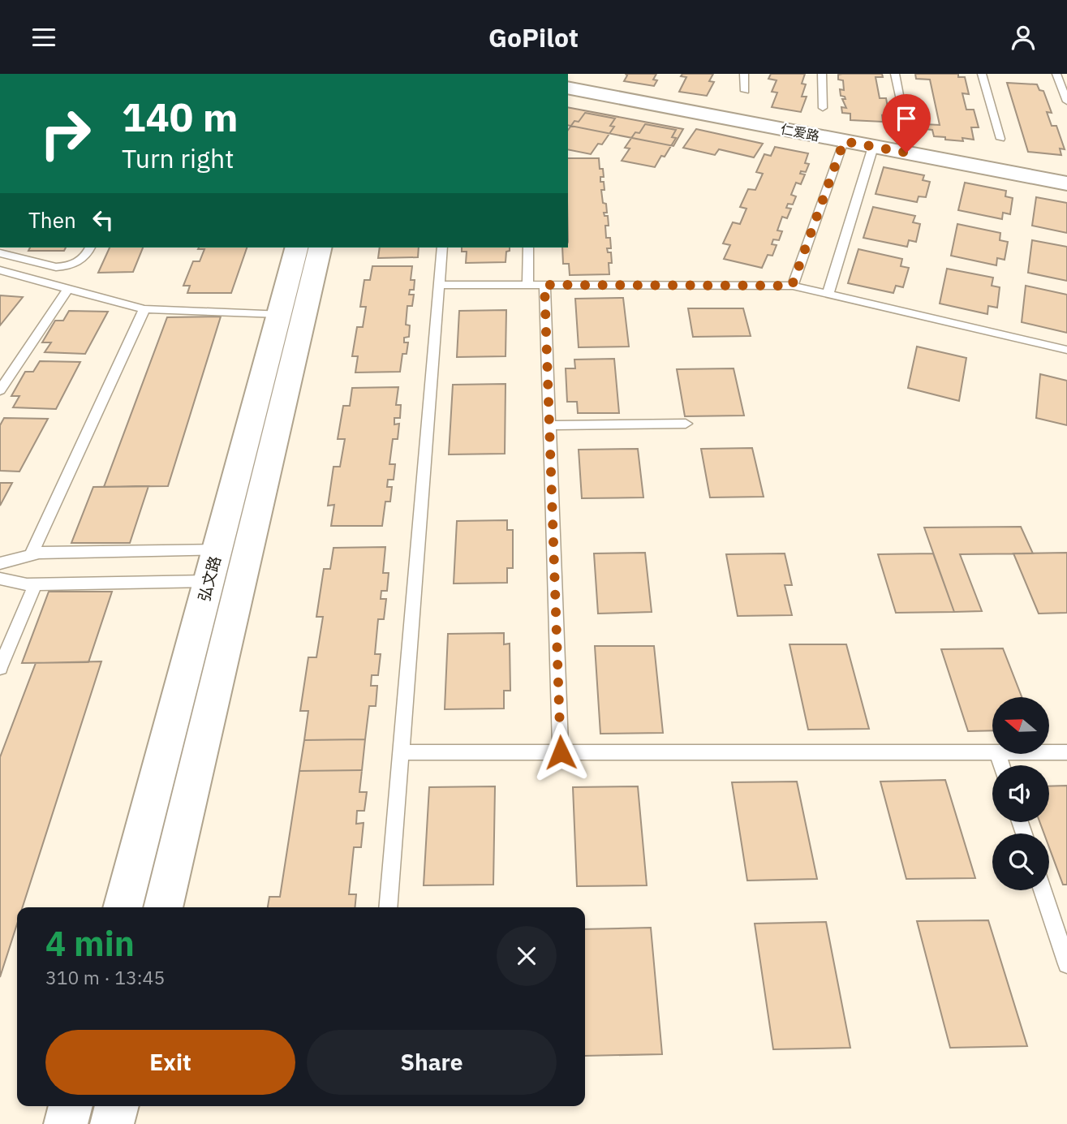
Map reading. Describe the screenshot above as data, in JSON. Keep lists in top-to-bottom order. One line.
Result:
{"streets":{"street":["仁爱路","弘文路"]},"north":"left","page":{"header":"GoPilot","turn":["140 m","Turn right"],"then":"Then","heading":["4 min","310 m · 13:45"],"buttons":["Exit","Share"]}}
